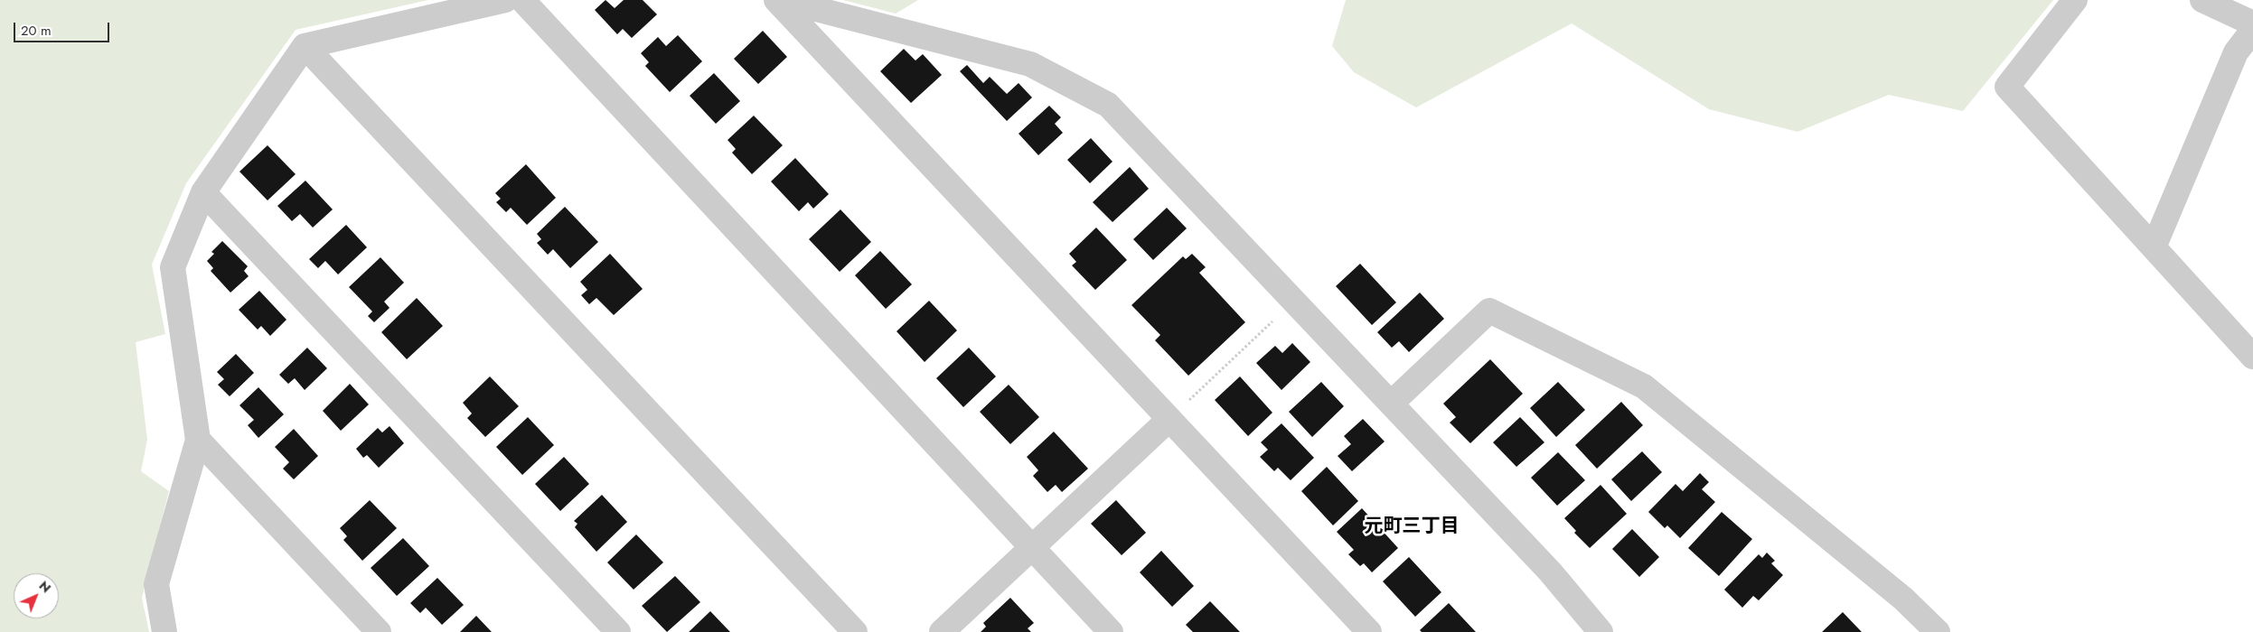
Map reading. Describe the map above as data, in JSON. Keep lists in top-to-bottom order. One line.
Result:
{"districts":["元町三丁目"],"scale_bar":"20 m","north":"top right"}
